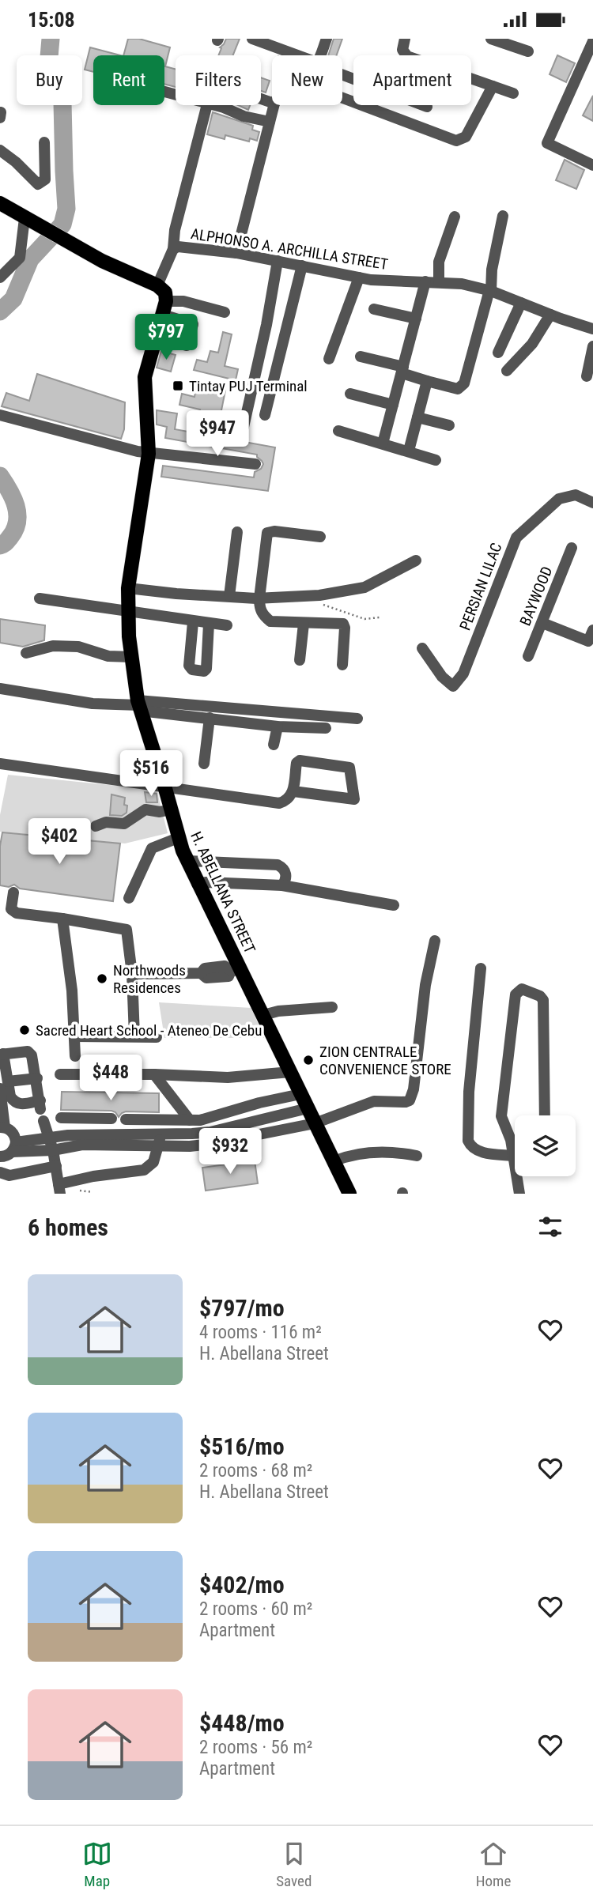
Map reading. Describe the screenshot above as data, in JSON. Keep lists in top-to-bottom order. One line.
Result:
{"streets":{"main road":["H. ABELLANA STREET"],"street":["ALPHONSO A. ARCHILLA STREET","PERSIAN LILAC","BAYWOOD"]},"places":{"transit":["Tintay PUJ Terminal"],"other":["Northwoods Residences","Sacred Heart School - Ateneo De Cebu","ZION CENTRALE CONVENIENCE STORE"]},"page":{"status":"15:08","chip":["Buy","Rent","Filters","New","Apartment"],"price":["$797","$947","$516","$402","$448","$932"],"heading":"6 homes","list":[{"name":"$797/mo","note":"4 rooms · 116 m² · H. Abellana Street"},{"name":"$516/mo","note":"2 rooms · 68 m² · H. Abellana Street"},{"name":"$402/mo","note":"2 rooms · 60 m² · Apartment"},{"name":"$448/mo","note":"2 rooms · 56 m² · Apartment"}],"tabs":["Map","Saved","Home"]}}
